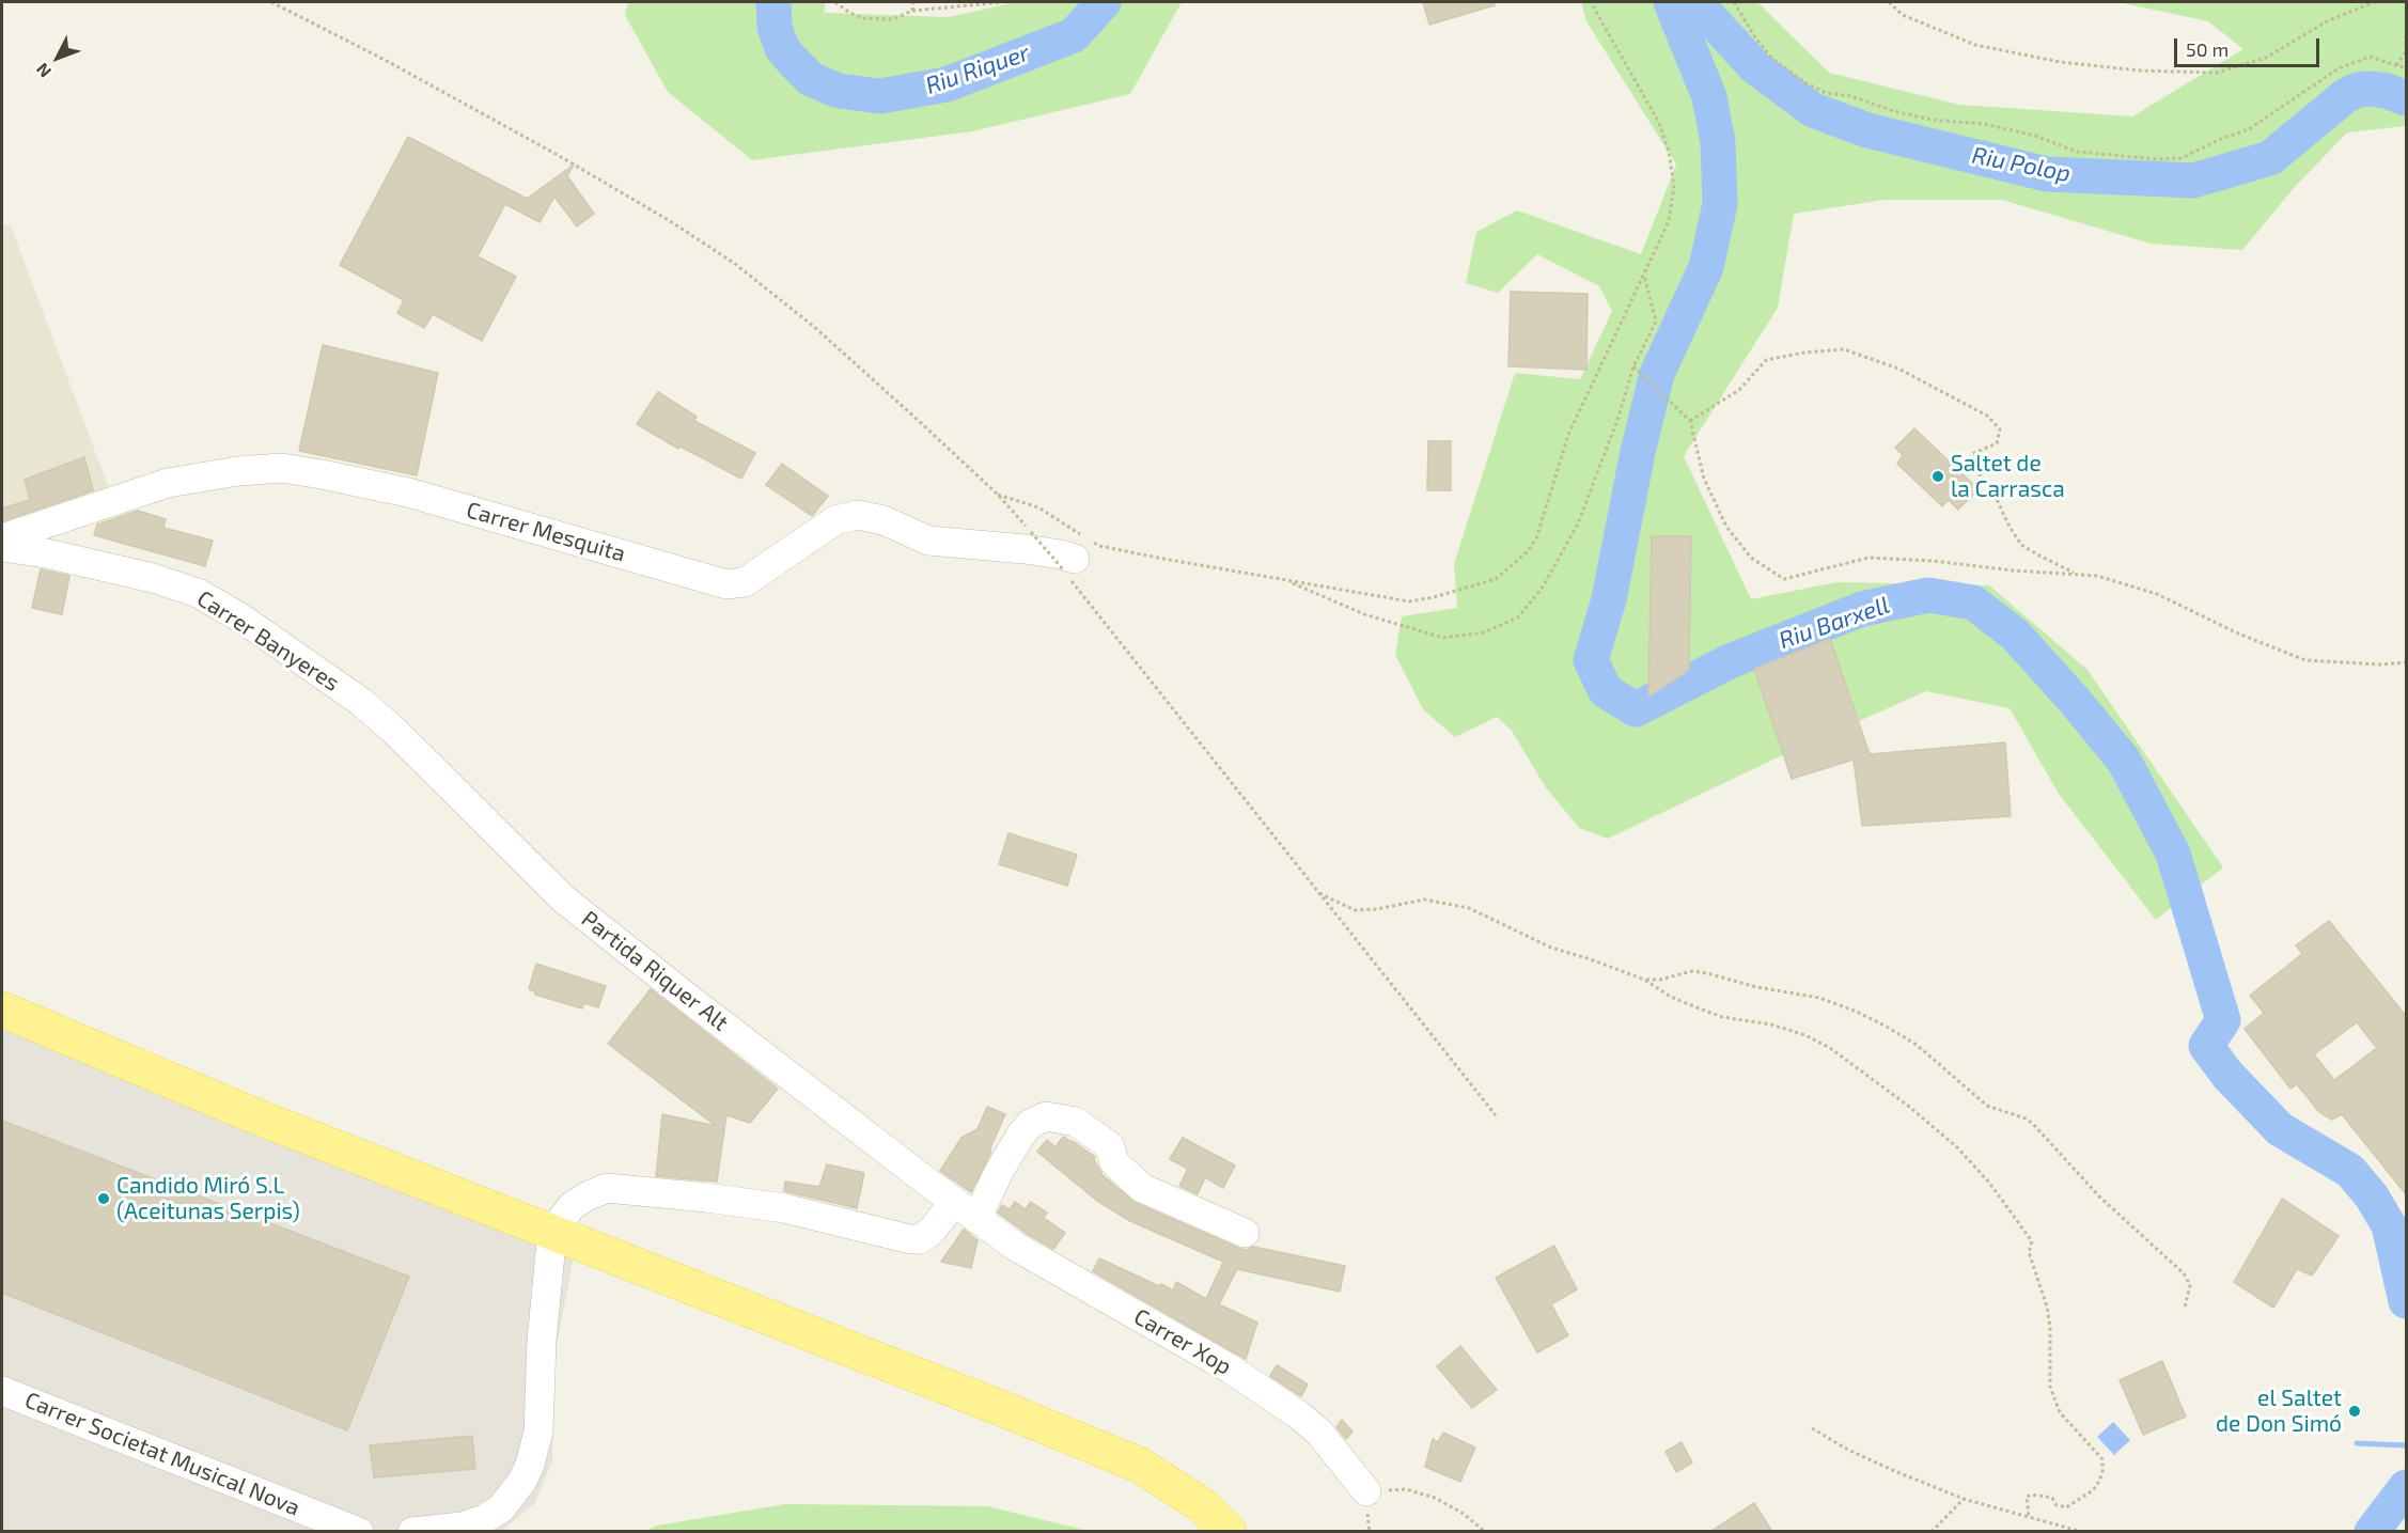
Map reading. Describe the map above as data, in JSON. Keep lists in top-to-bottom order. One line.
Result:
{"streets":{"street":["Carrer Mesquita","Carrer Banyeres","Partida Riquer Alt","Carrer Xop","Carrer Societat Musical Nova"]},"crossings":[["Carrer Banyeres","Partida Riquer Alt"],["Partida Riquer Alt","Carrer Xop"]],"water":["Riu Riquer","Riu Polop","Riu Barxell"],"places":["Saltet de la Carrasca","Candido Miró S.L (Aceitunas Serpis)","el Saltet de Don Simó"],"scale_bar":"50 m","north":"bottom left"}
